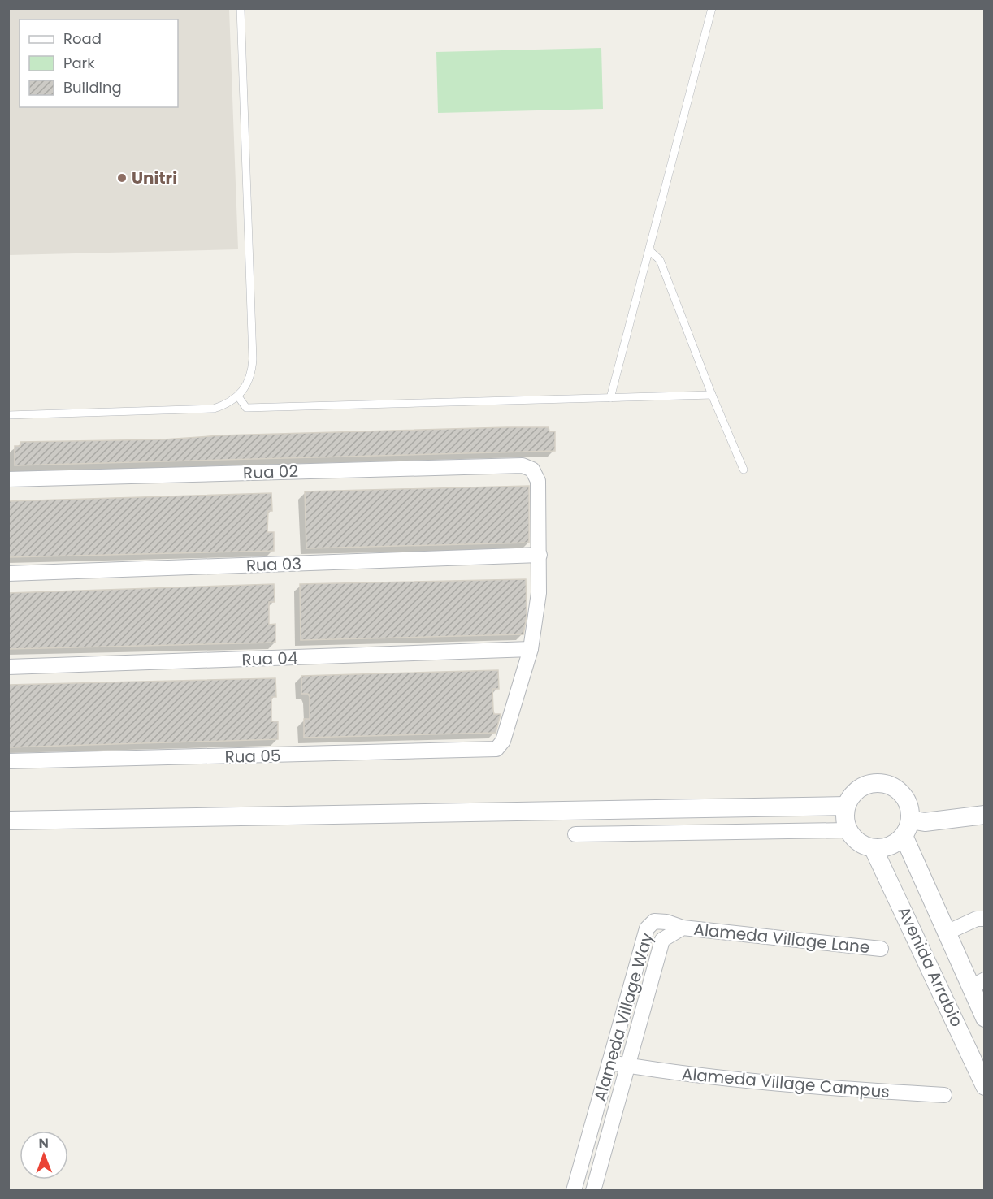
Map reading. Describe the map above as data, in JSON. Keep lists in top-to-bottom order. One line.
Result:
{"streets":{"street":["Rua 02","Rua 03","Rua 04","Rua 05","Alameda Village Lane","Avenida Arrabio","Alameda Village Way","Alameda Village Campus"]},"crossings":[["Rua 02","Rua 03"],["Rua 04","Rua 05"],["Alameda Village Lane","Alameda Village Way"],["Alameda Village Way","Alameda Village Campus"]],"places":["Unitri"],"legend":["Road","Park","Building"],"north":"top"}
